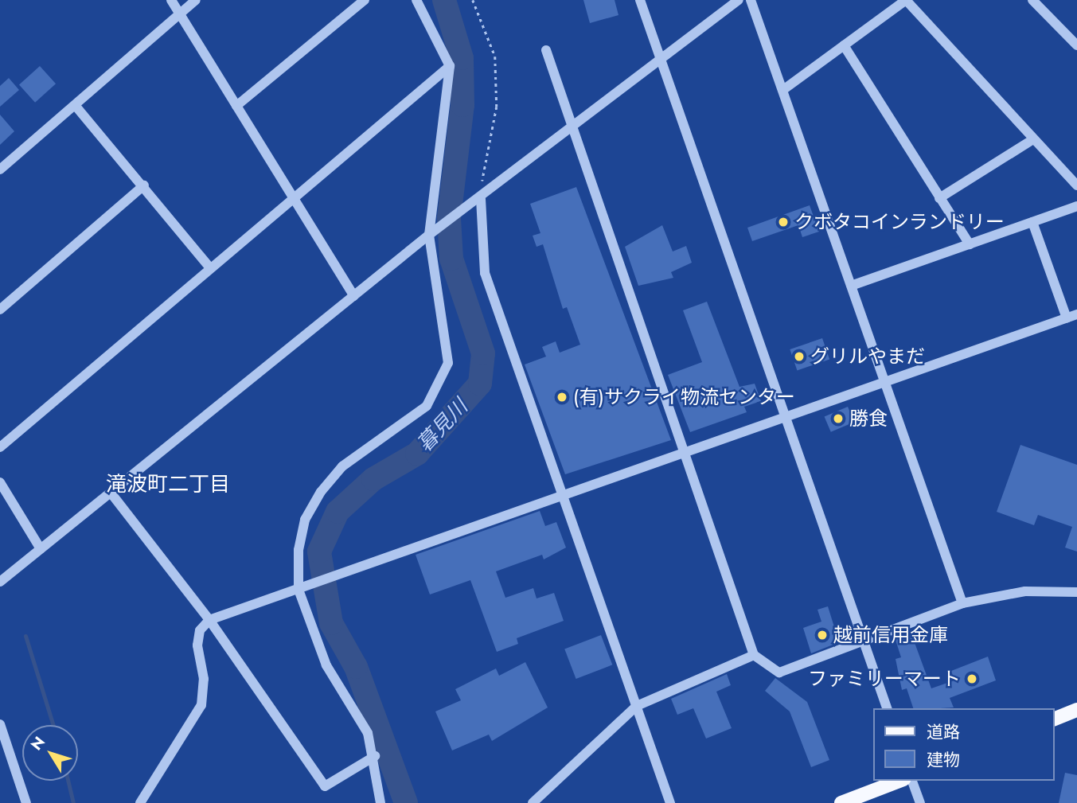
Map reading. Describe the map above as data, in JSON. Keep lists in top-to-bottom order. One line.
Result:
{"districts":["滝波町二丁目"],"water":["暮見川"],"places":["クボタコインランドリー","グリルやまだ","(有)サクライ物流センター","勝食","越前信用金庫","ファミリーマート"],"legend":["道路","建物"],"north":"top left"}
